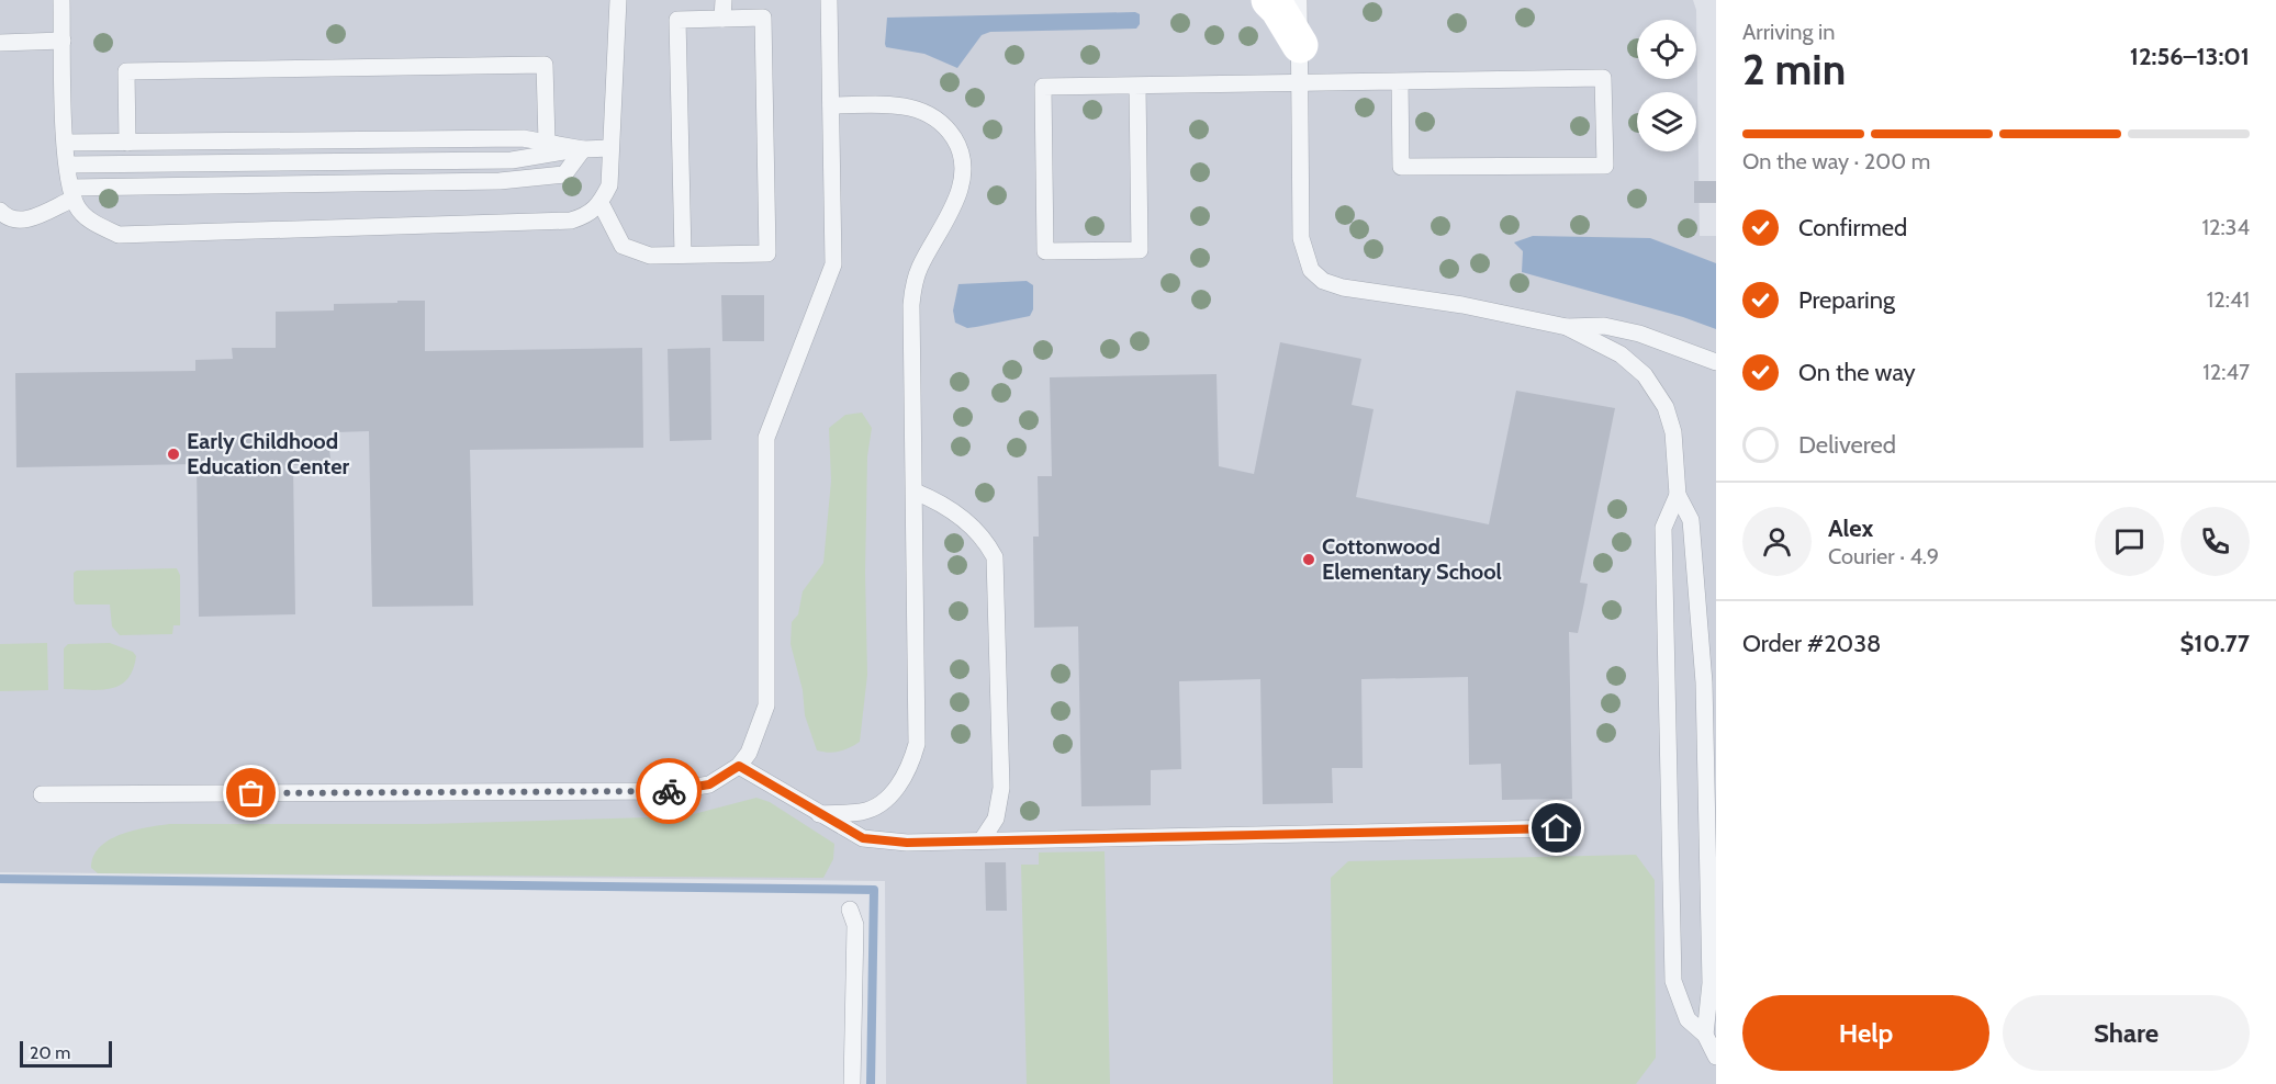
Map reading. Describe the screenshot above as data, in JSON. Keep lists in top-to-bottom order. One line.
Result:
{"places":["Early Childhood Education Center","Cottonwood Elementary School"],"scale_bar":"20 m","page":{"heading":["2 min","Arriving in","12:56–13:01"],"panel":["Alex","Courier · 4.9","Order #2038","$10.77"],"bar":"On the way · 200 m","list":[["Confirmed","12:34"],["Preparing","12:41"],["On the way","12:47"],"Delivered"],"buttons":["Help","Share"],"scale":"20 m"}}
